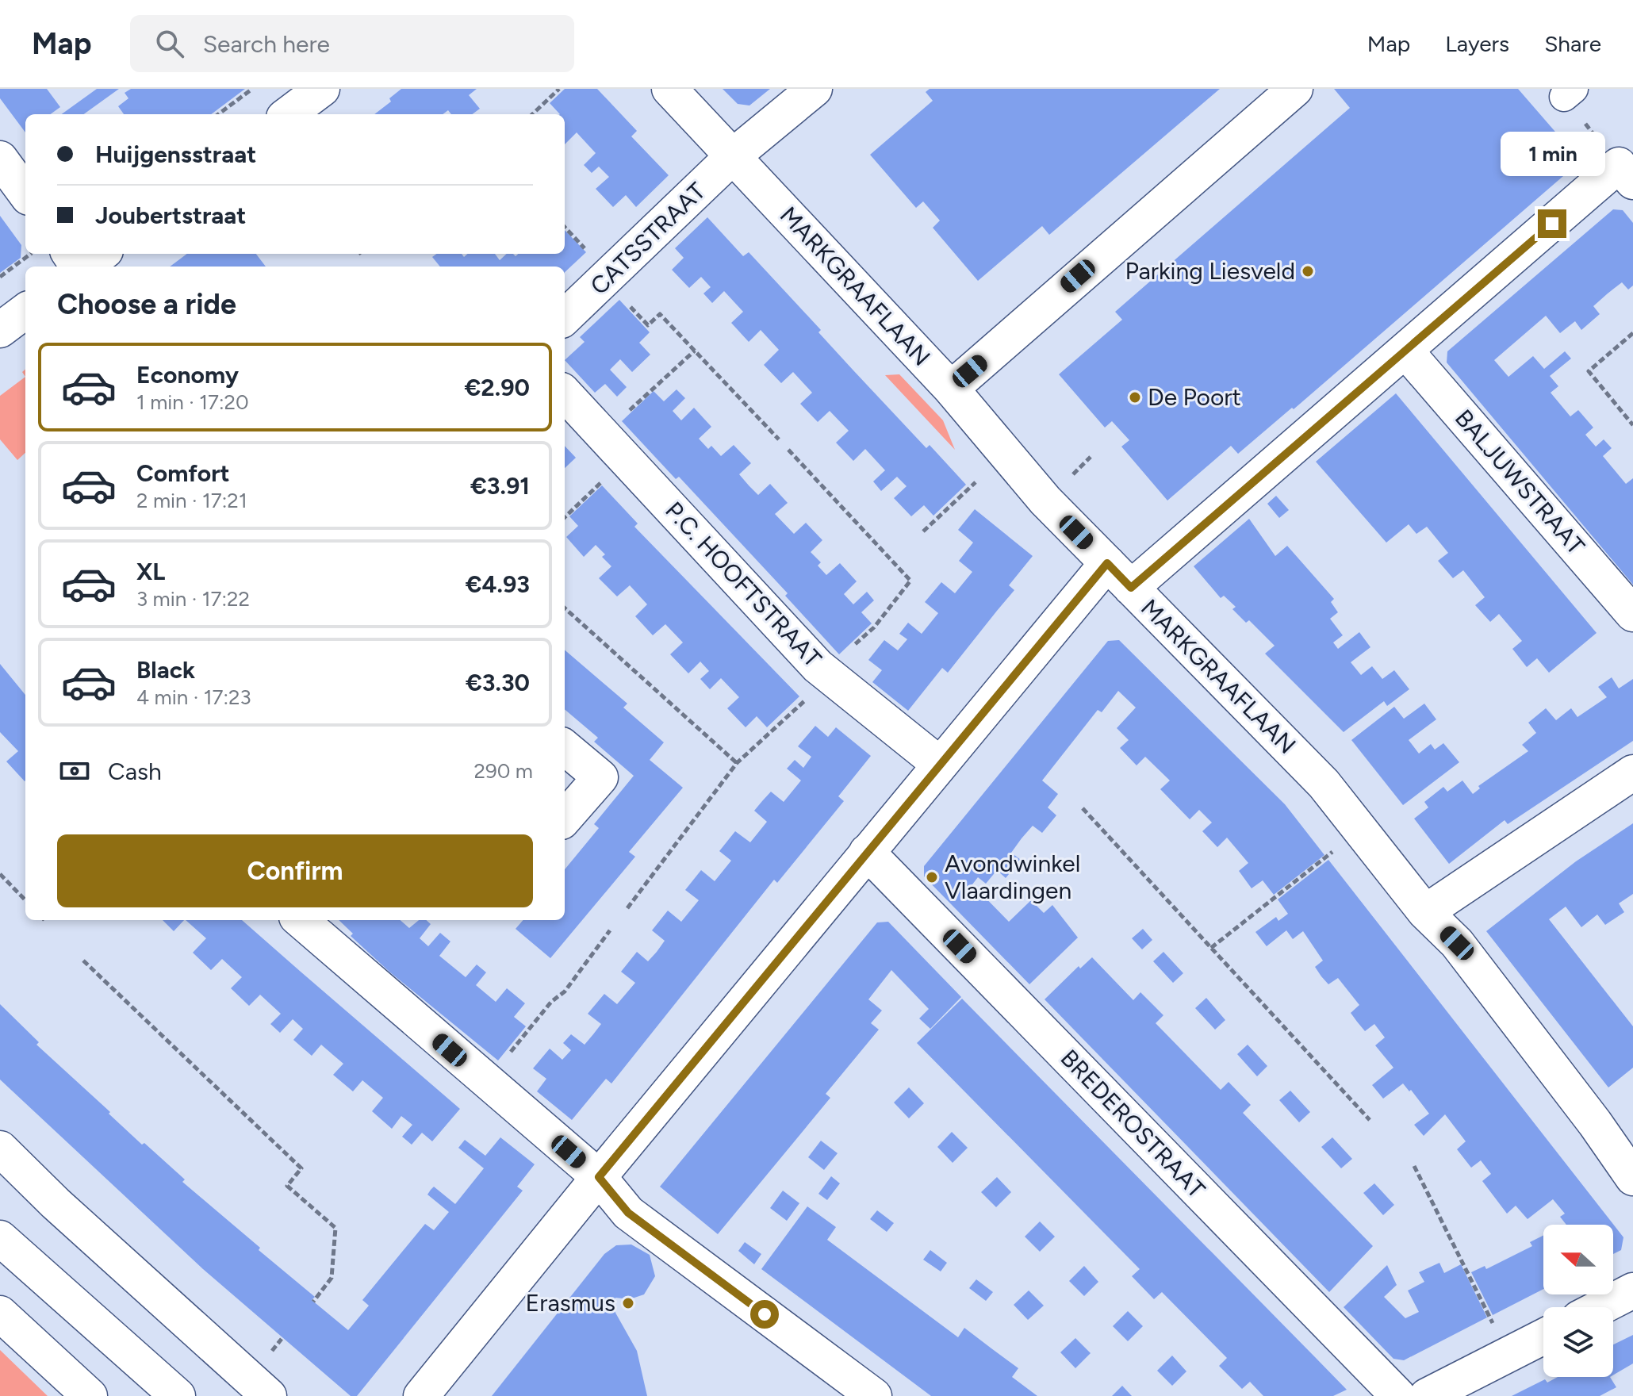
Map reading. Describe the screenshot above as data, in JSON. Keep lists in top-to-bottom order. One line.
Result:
{"streets":{"street":["CATSSTRAAT","MARKGRAAFLAAN","BALJUWSTRAAT","P.C. HOOFTSTRAAT","BREDEROSTRAAT"]},"crossings":[["CATSSTRAAT","MARKGRAAFLAAN"]],"places":["Parking Liesveld","De Poort","Avondwinkel Vlaardingen","Erasmus"],"north":"left","page":{"header":"Map","search":"Search here","nav":["Map","Layers","Share"],"banner":["Huijgensstraat","Joubertstraat"],"bubble":"1 min","heading":"Choose a ride","list":[{"name":"Economy","note":"1 min · 17:20","value":"€2.90"},{"name":"Comfort","note":"2 min · 17:21","value":"€3.91"},{"name":"XL","note":"3 min · 17:22","value":"€4.93"},{"name":"Black","note":"4 min · 17:23","value":"€3.30"}],"pay":["Cash","290 m"],"buttons":"Confirm"}}
